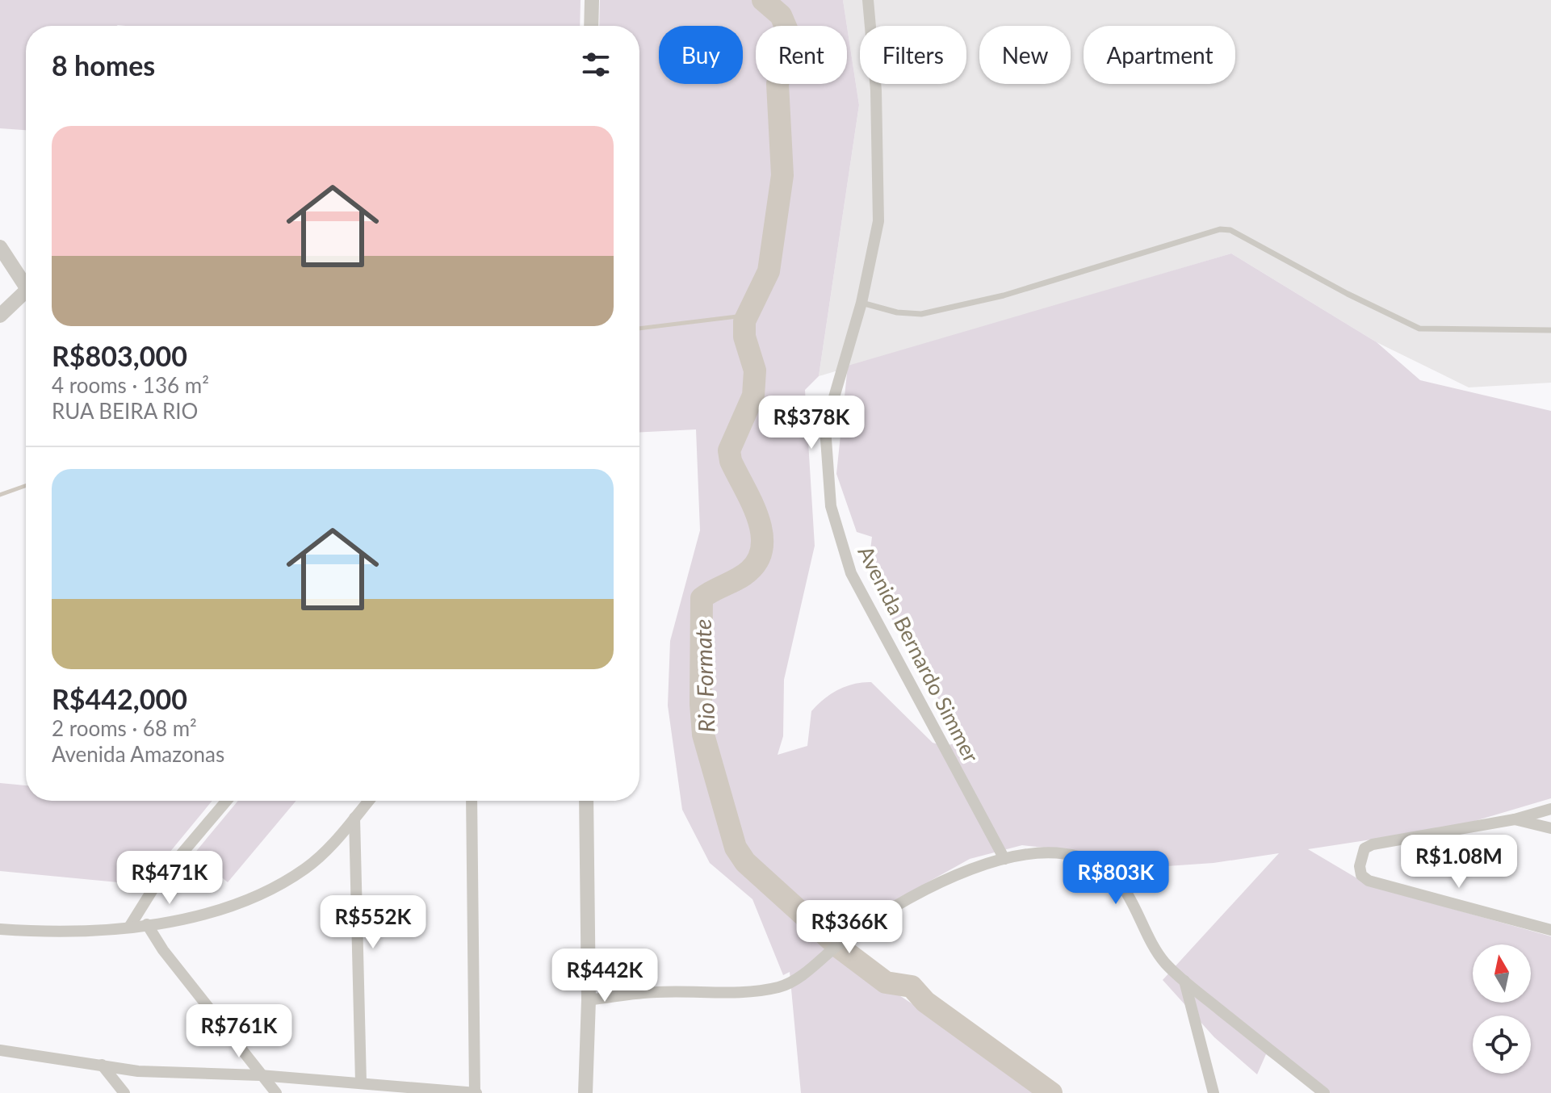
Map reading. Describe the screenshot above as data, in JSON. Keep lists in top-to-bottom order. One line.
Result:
{"streets":{"street":["Avenida Bernardo Simmer"]},"water":["Rio Formate"],"north":"top","page":{"chip":["Buy","Rent","Filters","New","Apartment"],"heading":"8 homes","list":[{"name":"R$803,000","note":"4 rooms · 136 m² · RUA BEIRA RIO"},{"name":"R$442,000","note":"2 rooms · 68 m² · Avenida Amazonas"}],"price":["R$378K","R$1.08M","R$471K","R$803K","R$552K","R$366K","R$442K","R$761K"]}}
